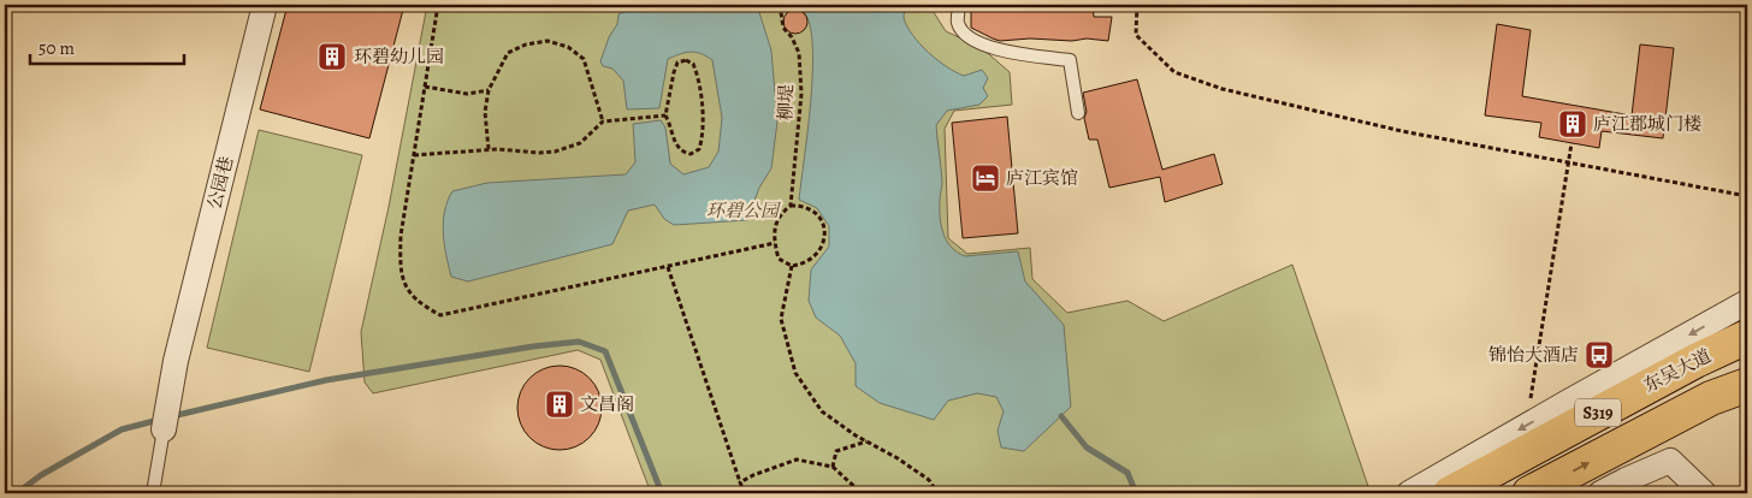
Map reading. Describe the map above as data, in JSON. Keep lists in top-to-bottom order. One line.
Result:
{"streets":{"main road":["东吴大道","S319"],"street":["公园巷"],"path":["柳堤"]},"parks":["环碧公园"],"places":{"building":["环碧幼儿园","庐江郡城门楼","文昌阁"],"hotel":["庐江宾馆"],"bus stop":["锦怡大酒店"]},"scale_bar":"50 m"}
